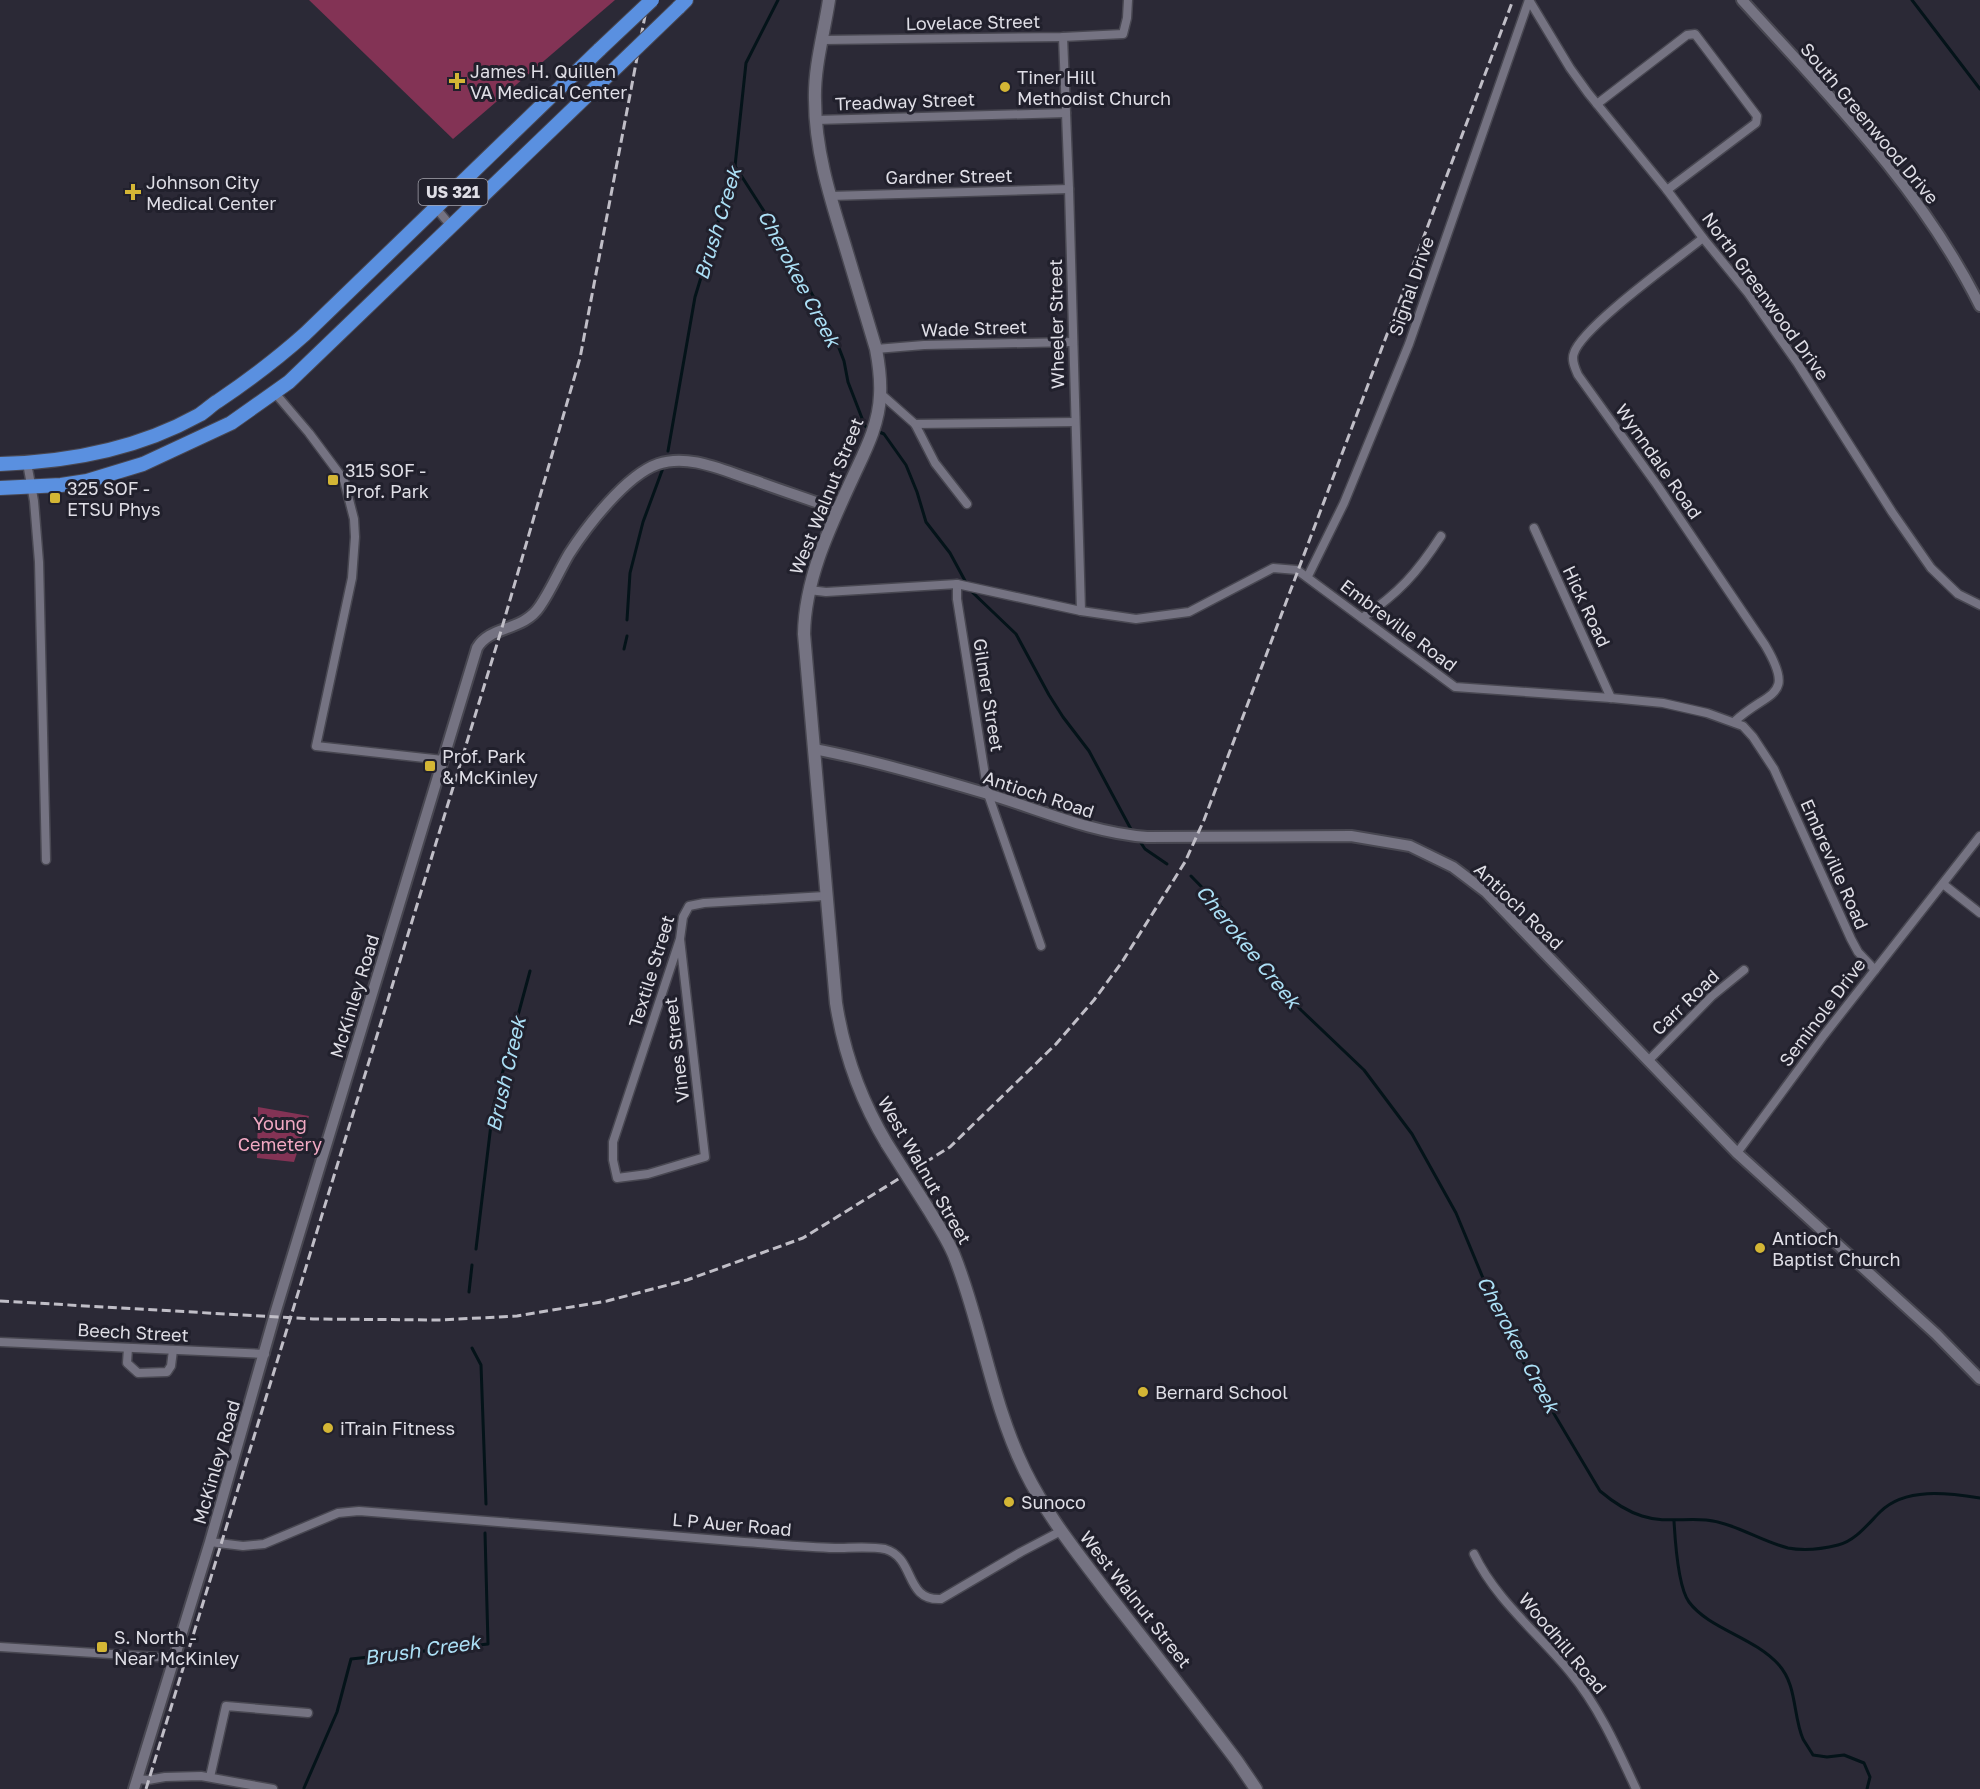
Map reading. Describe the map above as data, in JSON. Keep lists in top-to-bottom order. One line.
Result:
{"streets":{"highway":["US 321"],"main road":["West Walnut Street"],"street":["Lovelace Street","Treadway Street","South Greenwood Drive","Gardner Street","Signal Drive","North Greenwood Drive","Wheeler Street","Wade Street","Wynndale Road","Hick Road","Embreville Road","Gilmer Street","Antioch Road","Textile Street","McKinley Road","Carr Road","Seminole Drive","Vines Street","Beech Street","L P Auer Road","Woodhill Road"]},"crossings":[["Lovelace Street","Wheeler Street"],["Lovelace Street","West Walnut Street"],["Treadway Street","Wheeler Street"],["Treadway Street","West Walnut Street"],["Gardner Street","Wheeler Street"],["Gardner Street","West Walnut Street"],["Signal Drive","North Greenwood Drive"],["Signal Drive","Embreville Road"],["North Greenwood Drive","Wynndale Road"],["Wheeler Street","Wade Street"],["Wheeler Street","Embreville Road"],["Wade Street","West Walnut Street"],["Wynndale Road","Embreville Road"],["West Walnut Street","Embreville Road"],["West Walnut Street","Antioch Road"],["West Walnut Street","Textile Street"],["West Walnut Street","McKinley Road"],["West Walnut Street","L P Auer Road"],["Hick Road","Embreville Road"],["Embreville Road","Gilmer Street"],["Embreville Road","Seminole Drive"],["Gilmer Street","Antioch Road"],["Antioch Road","Carr Road"],["Antioch Road","Seminole Drive"],["Textile Street","Vines Street"],["McKinley Road","Beech Street"],["McKinley Road","L P Auer Road"]],"water":["Brush Creek","Cherokee Creek"],"parks":["Young Cemetery"],"places":{"health":["James H. Quillen VA Medical Center","Johnson City Medical Center"],"other":["Tiner Hill Methodist Church","Antioch Baptist Church","Bernard School","iTrain Fitness","Sunoco"],"transit":["315 SOF - Prof. Park","325 SOF - ETSU Phys","Prof. Park & McKinley","S. North - Near McKinley"]}}
